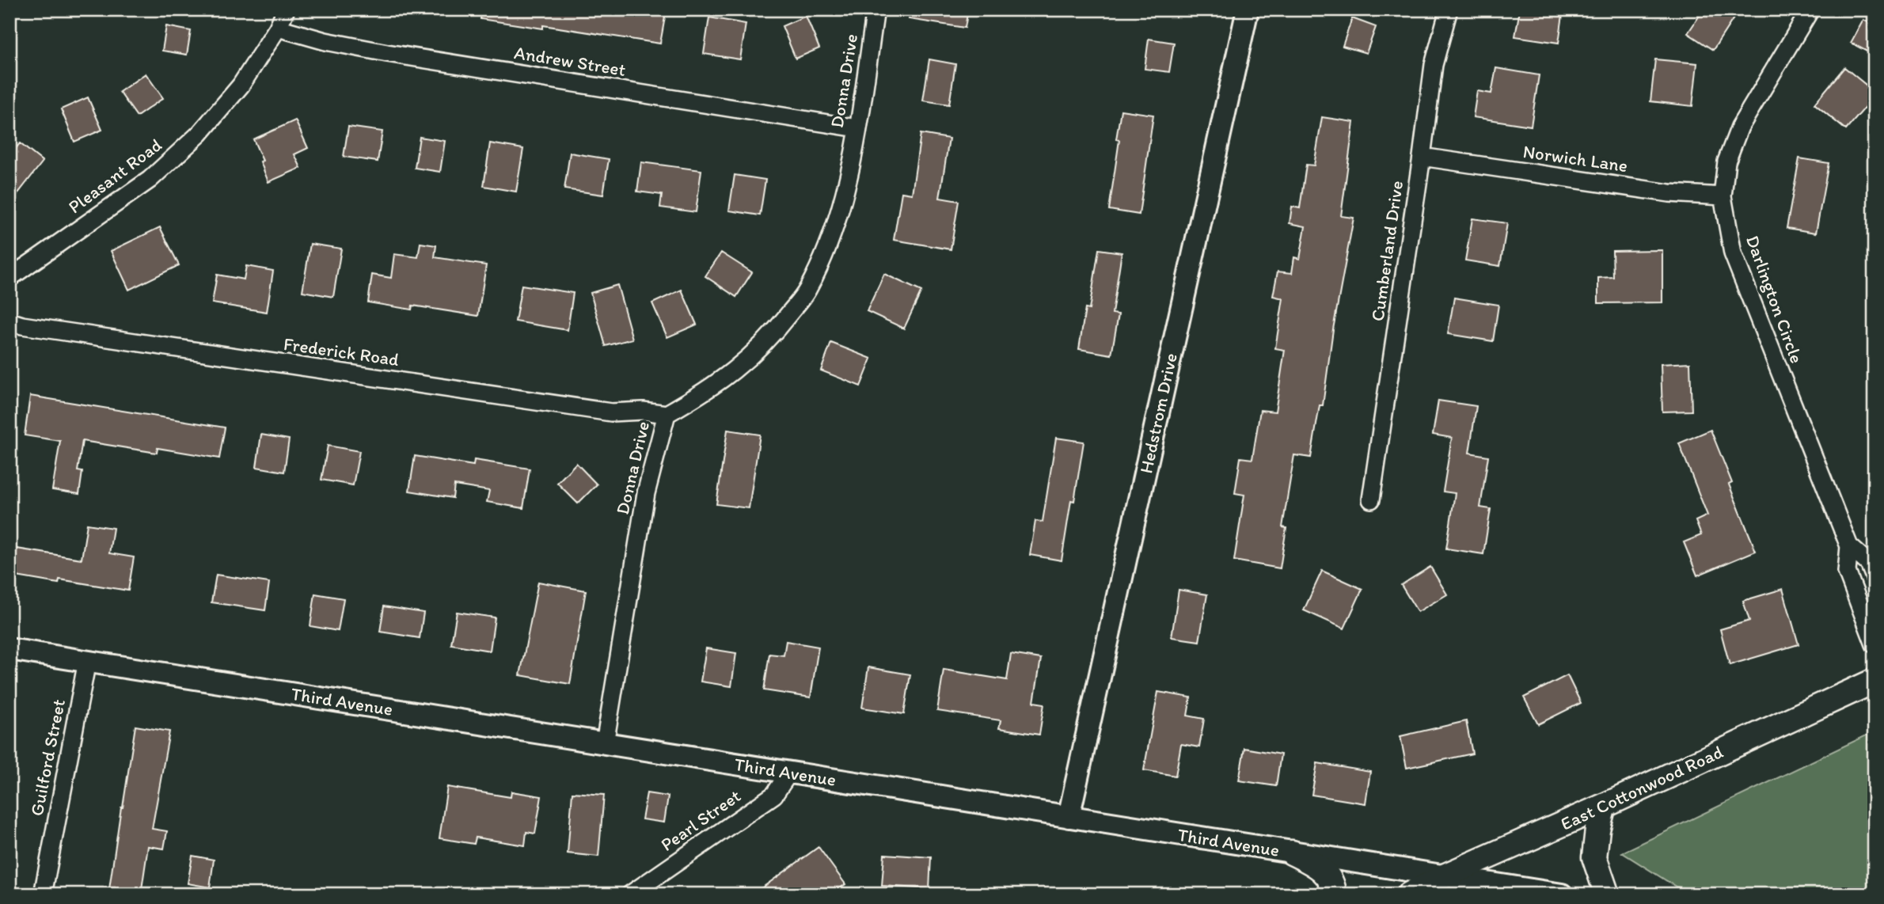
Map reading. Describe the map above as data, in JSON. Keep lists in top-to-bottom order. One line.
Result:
{"streets":{"main road":["East Cottonwood Road"],"street":["Andrew Street","Donna Drive","Norwich Lane","Pleasant Road","Cumberland Drive","Darlington Circle","Frederick Road","Hedstrom Drive","Third Avenue","Guilford Street","Pearl Street"]},"crossings":[["Andrew Street","Donna Drive"],["Andrew Street","Pleasant Road"],["Donna Drive","Frederick Road"],["Donna Drive","Third Avenue"],["Norwich Lane","Cumberland Drive"],["Norwich Lane","Darlington Circle"],["Hedstrom Drive","Third Avenue"],["Third Avenue","Guilford Street"],["Third Avenue","East Cottonwood Road"],["Third Avenue","Pearl Street"]]}
